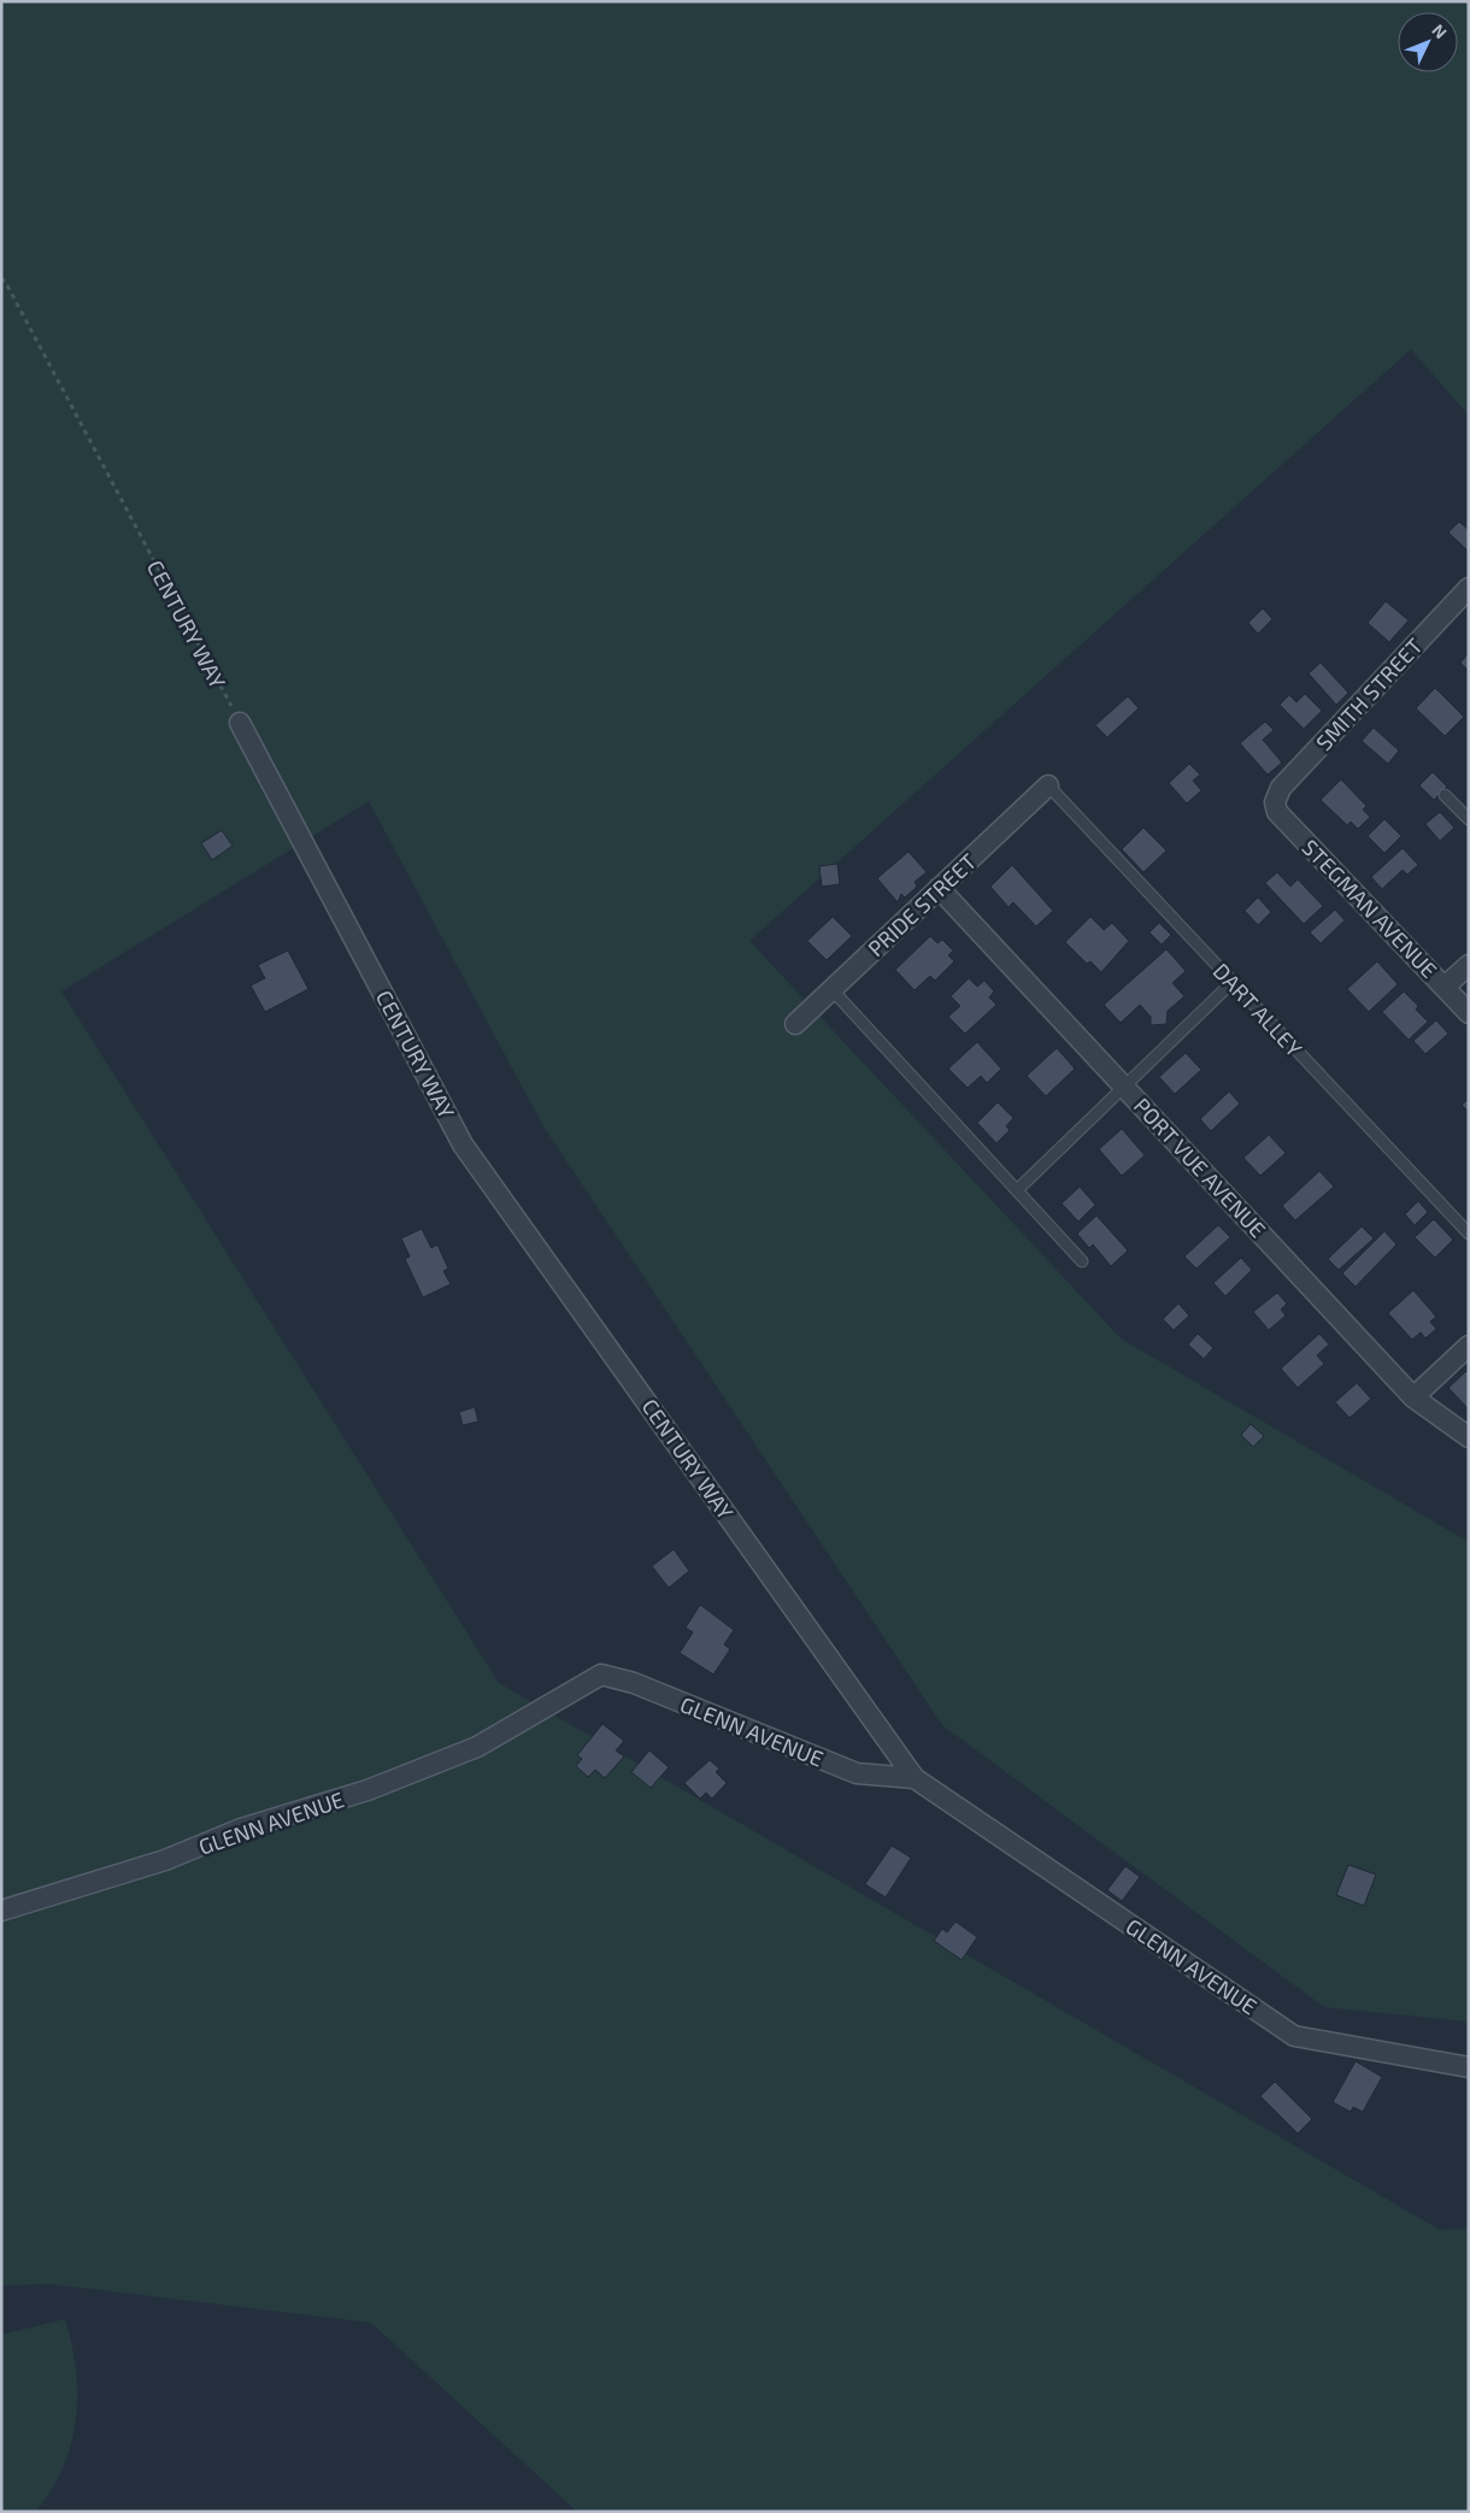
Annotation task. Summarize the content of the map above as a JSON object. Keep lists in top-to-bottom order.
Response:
{
  "streets": {
    "street": [
      "CENTURY WAY",
      "SMITH STREET",
      "PRIDE STREET",
      "STEGMAN AVENUE",
      "PORT VUE AVENUE",
      "GLENN AVENUE"
    ],
    "lane": ["DART ALLEY"]
  },
  "crossings": [
    ["CENTURY WAY", "GLENN AVENUE"],
    ["SMITH STREET", "STEGMAN AVENUE"],
    ["PRIDE STREET", "DART ALLEY"],
    ["PRIDE STREET", "PORT VUE AVENUE"]
  ],
  "north": "top right"
}
